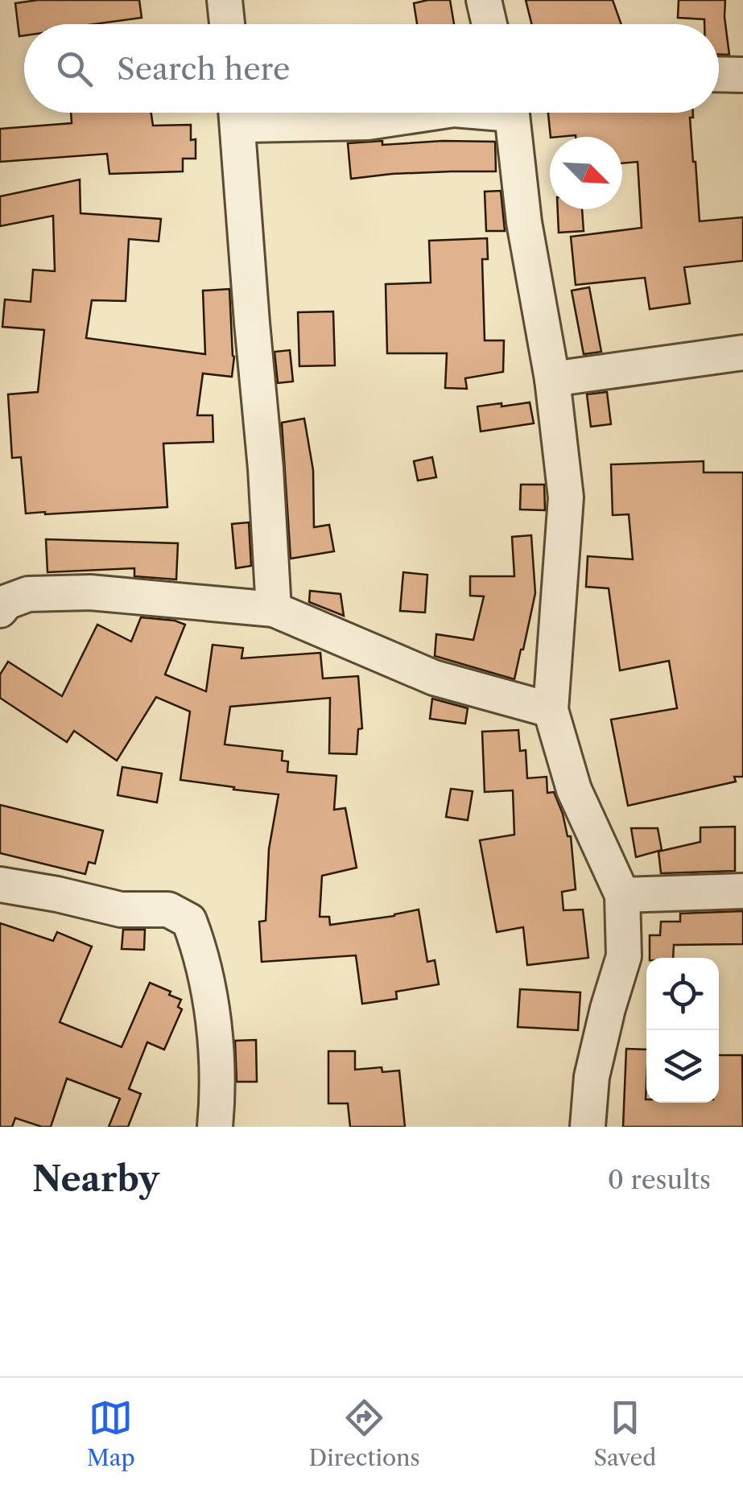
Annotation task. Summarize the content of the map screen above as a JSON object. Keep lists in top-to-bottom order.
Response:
{
  "north": "bottom right",
  "page": {
    "search": "Search here",
    "heading": ["Nearby", "0 results"],
    "nav": ["Map", "Directions", "Saved"]
  }
}
